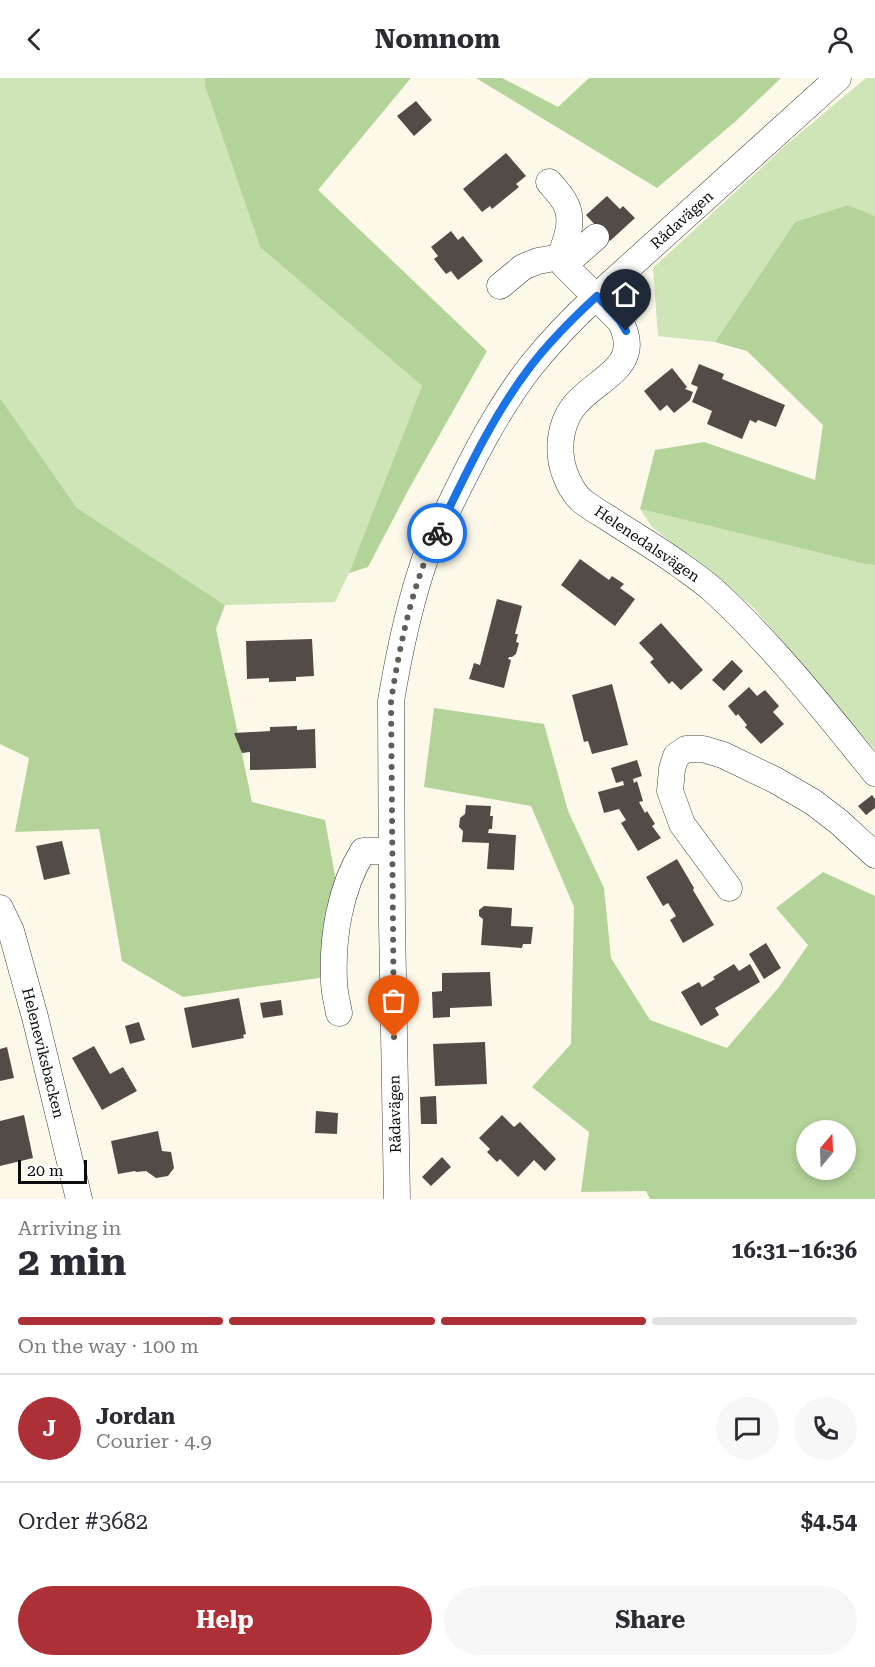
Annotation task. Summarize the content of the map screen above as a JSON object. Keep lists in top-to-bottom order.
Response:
{
  "streets": {
    "street": ["Rådavägen", "Helenedalsvägen", "Heleneviksbacken"]
  },
  "crossings": [
    ["Rådavägen", "Helenedalsvägen"]
  ],
  "scale_bar": "20 m",
  "north": "top",
  "page": {
    "header": "Nomnom",
    "scale": "20 m",
    "heading": ["2 min", "Arriving in", "16:31–16:36"],
    "panel": [
      "Jordan",
      "Courier · 4.9",
      "Order #3682",
      "$4.54"
    ],
    "bar": "On the way · 100 m",
    "round": "J",
    "buttons": ["Help", "Share"]
  }
}
